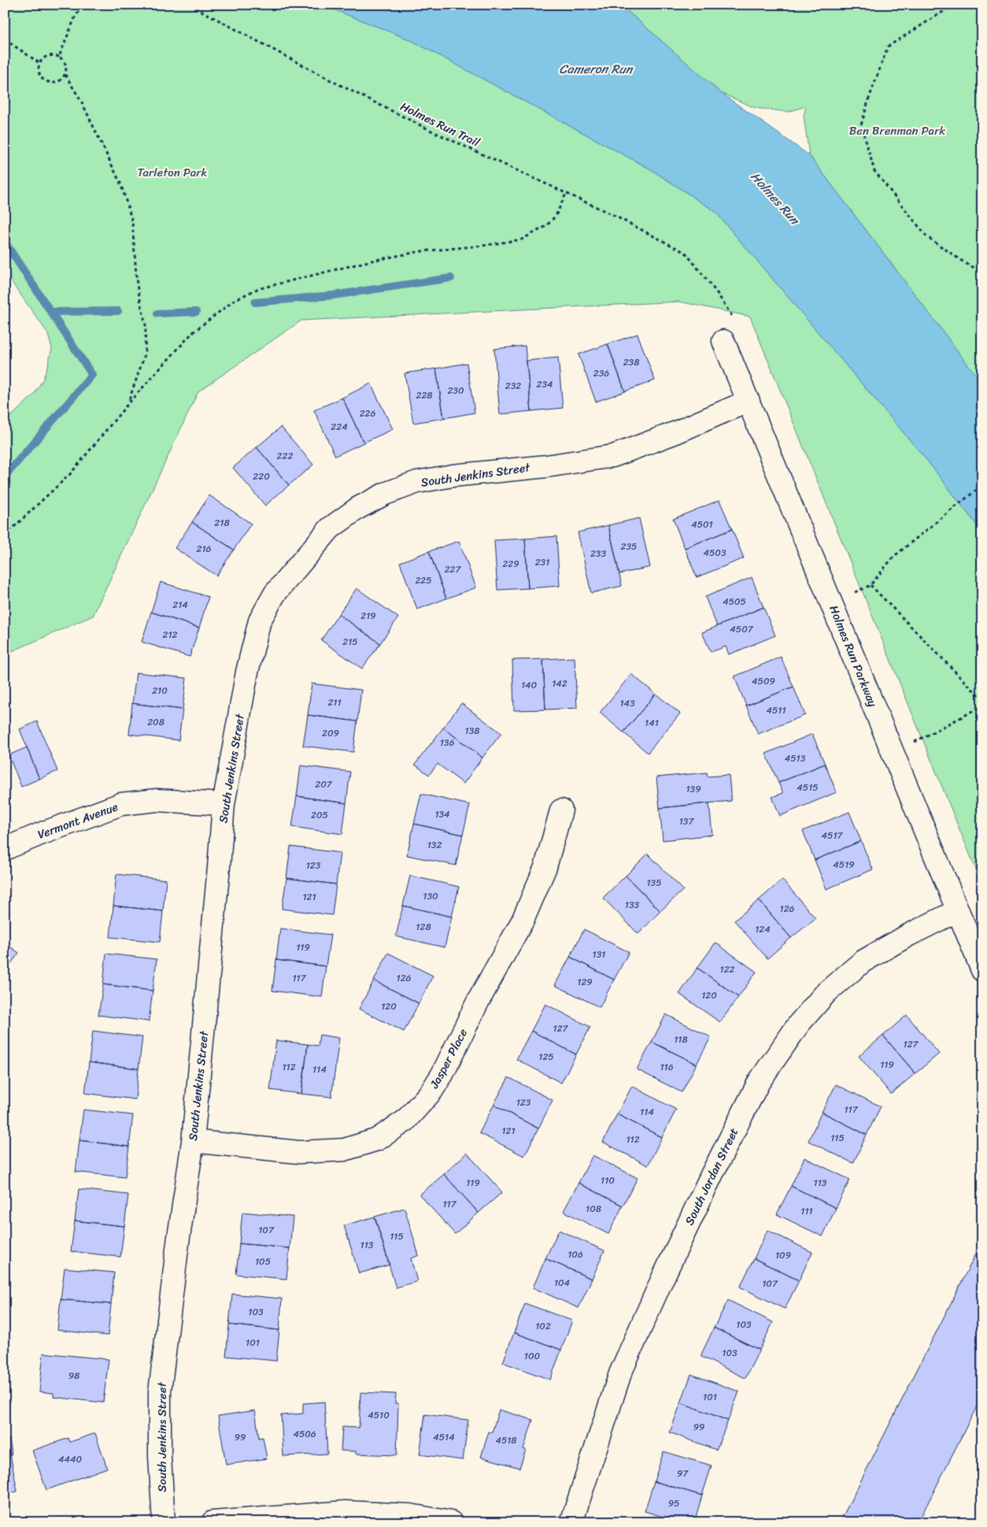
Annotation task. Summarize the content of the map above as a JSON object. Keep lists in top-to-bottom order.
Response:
{
  "streets": {
    "street": [
      "South Jenkins Street",
      "Holmes Run Parkway",
      "Vermont Avenue",
      "Jasper Place",
      "South Jordan Street"
    ],
    "path": ["Holmes Run Trail"]
  },
  "crossings": [
    ["South Jenkins Street", "Holmes Run Parkway"],
    ["South Jenkins Street", "Vermont Avenue"],
    ["South Jenkins Street", "Jasper Place"],
    ["Holmes Run Parkway", "South Jordan Street"]
  ],
  "water": ["Cameron Run", "Holmes Run"],
  "parks": ["Ben Brenman Park", "Tarleton Park"],
  "house_numbers": [
    "238",
    "236",
    "234",
    "232",
    "230",
    "228",
    "226",
    "224",
    "222",
    "220",
    "218",
    "4501",
    "235",
    "216",
    "4503",
    "233",
    "231",
    "229",
    "227",
    "225",
    "4505",
    "214",
    "219",
    "4507",
    "212",
    "215",
    "4509",
    "142",
    "140",
    "210",
    "211",
    "143",
    "4511",
    "208",
    "141",
    "138",
    "209",
    "136",
    "4513",
    "207",
    "4515",
    "139",
    "134",
    "205",
    "137",
    "4517",
    "132",
    "4519",
    "123",
    "135",
    "130",
    "121",
    "133",
    "126",
    "128",
    "124",
    "119",
    "131",
    "122",
    "117",
    "126",
    "129",
    "120",
    "120",
    "127",
    "118",
    "127",
    "125",
    "119",
    "112",
    "116",
    "114",
    "123",
    "117",
    "114",
    "121",
    "115",
    "112",
    "110",
    "119",
    "113",
    "117",
    "108",
    "111",
    "107",
    "115",
    "113",
    "106",
    "109",
    "105",
    "104",
    "107",
    "103",
    "103",
    "102",
    "101",
    "103",
    "100",
    "98",
    "101",
    "4510",
    "99",
    "4506",
    "99",
    "4514",
    "4518",
    "4440",
    "97",
    "95"
  ]
}
